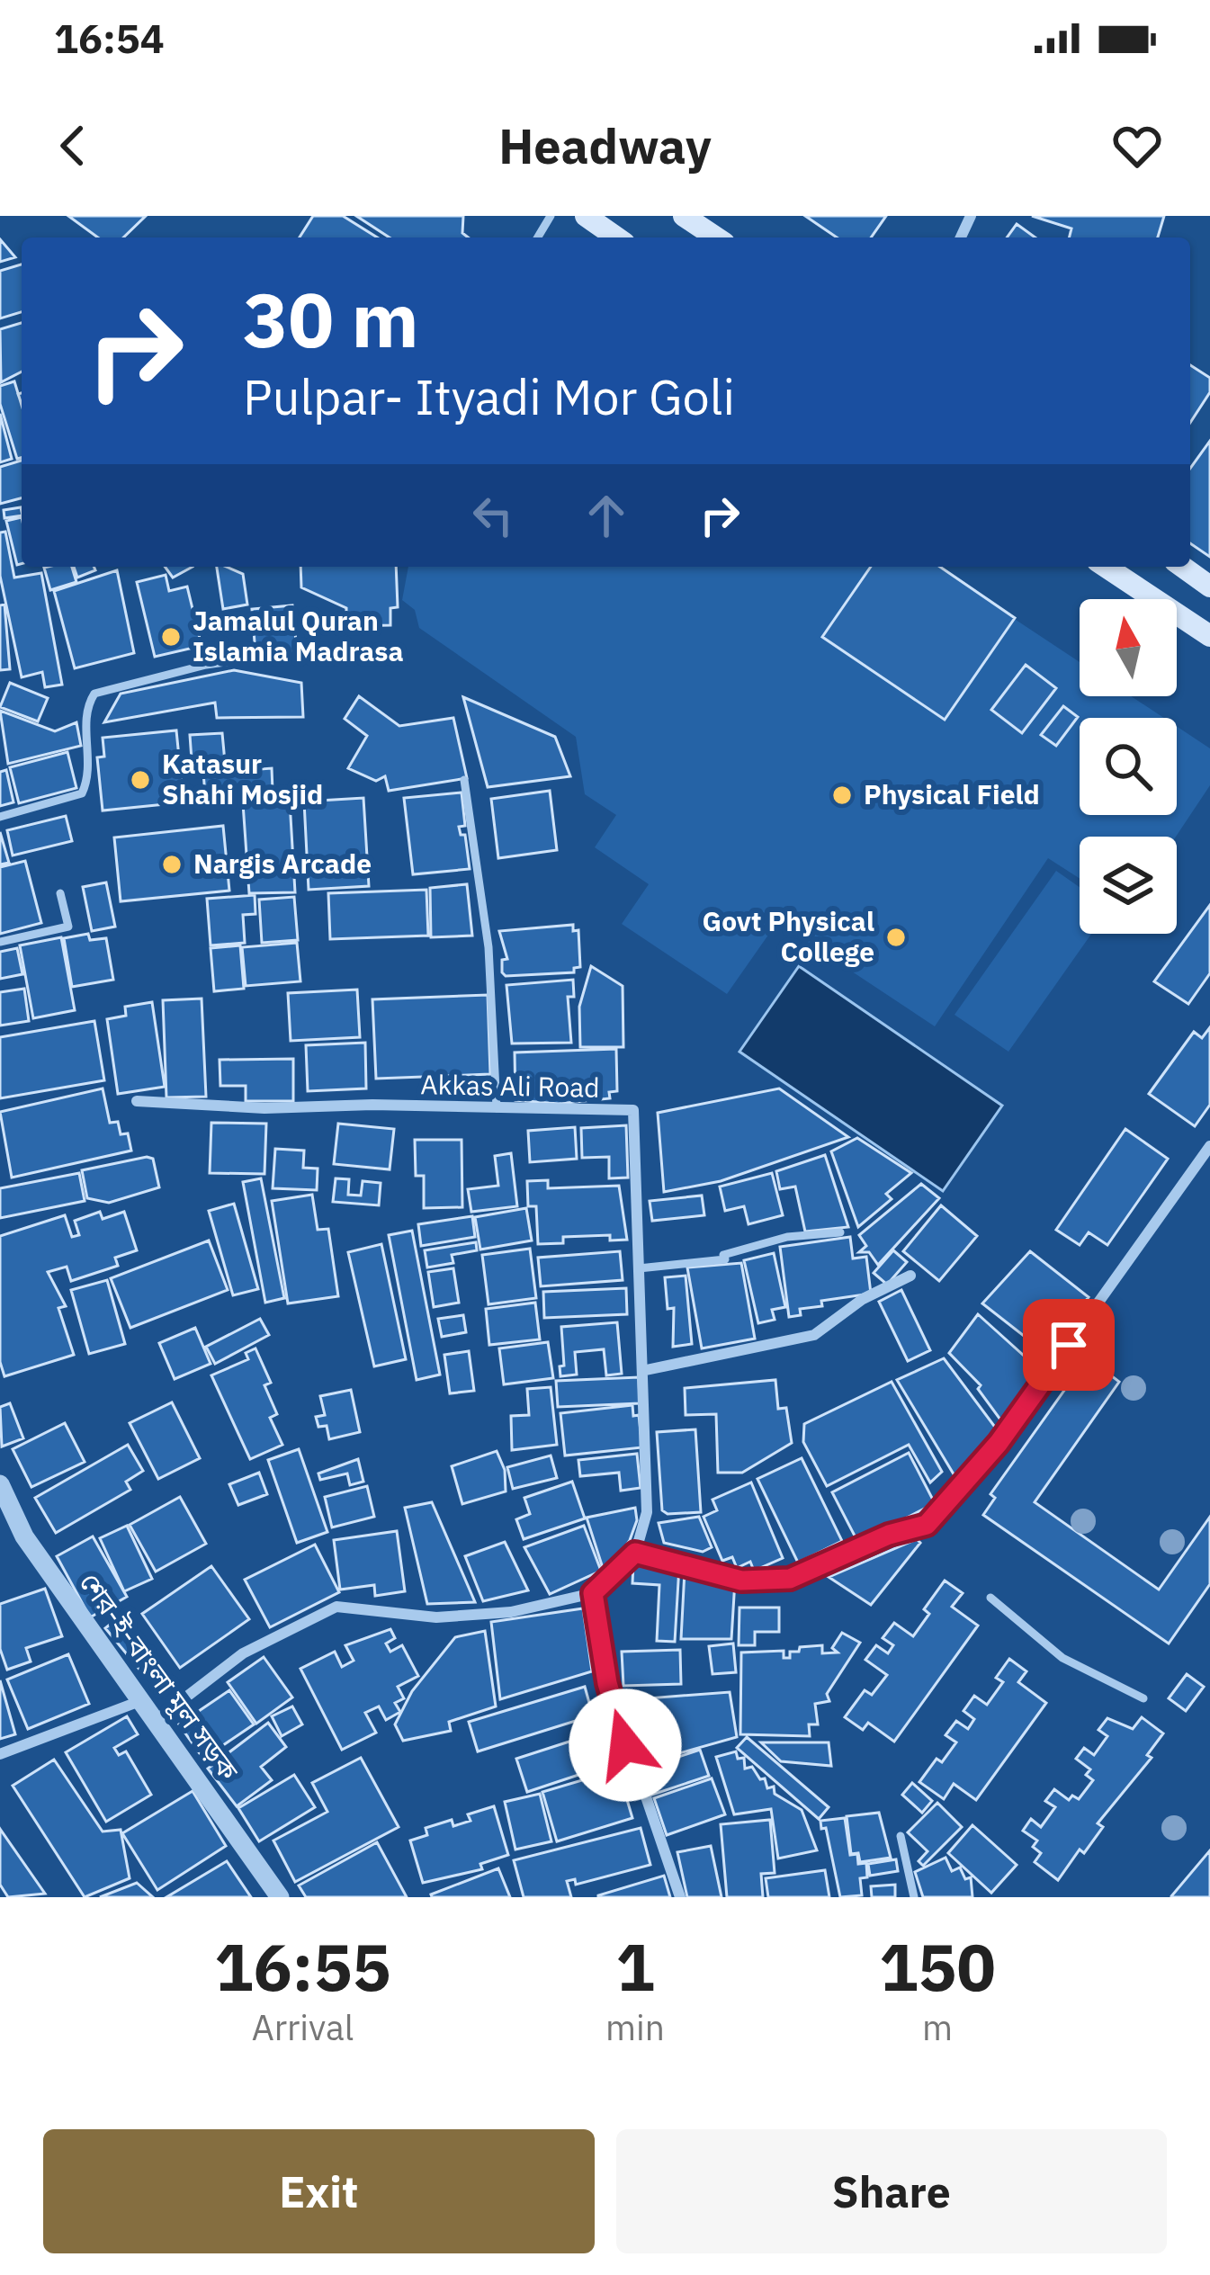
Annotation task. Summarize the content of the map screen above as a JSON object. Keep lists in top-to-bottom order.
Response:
{
  "streets": {
    "street": ["Akkas Ali Road", "শের-ই-বাংলা মূল সড়ক"]
  },
  "places": [
    "Jamalul Quran Islamia Madrasa",
    "Katasur Shahi Mosjid",
    "Physical Field",
    "Nargis Arcade",
    "Govt Physical College"
  ],
  "north": "top",
  "page": {
    "status": "16:54",
    "header": "Headway",
    "turn": ["30 m", "Pulpar- Ityadi Mor Goli"],
    "eta": [
      "16:55",
      "Arrival",
      "1",
      "min",
      "150",
      "m"
    ],
    "buttons": ["Exit", "Share"]
  }
}
